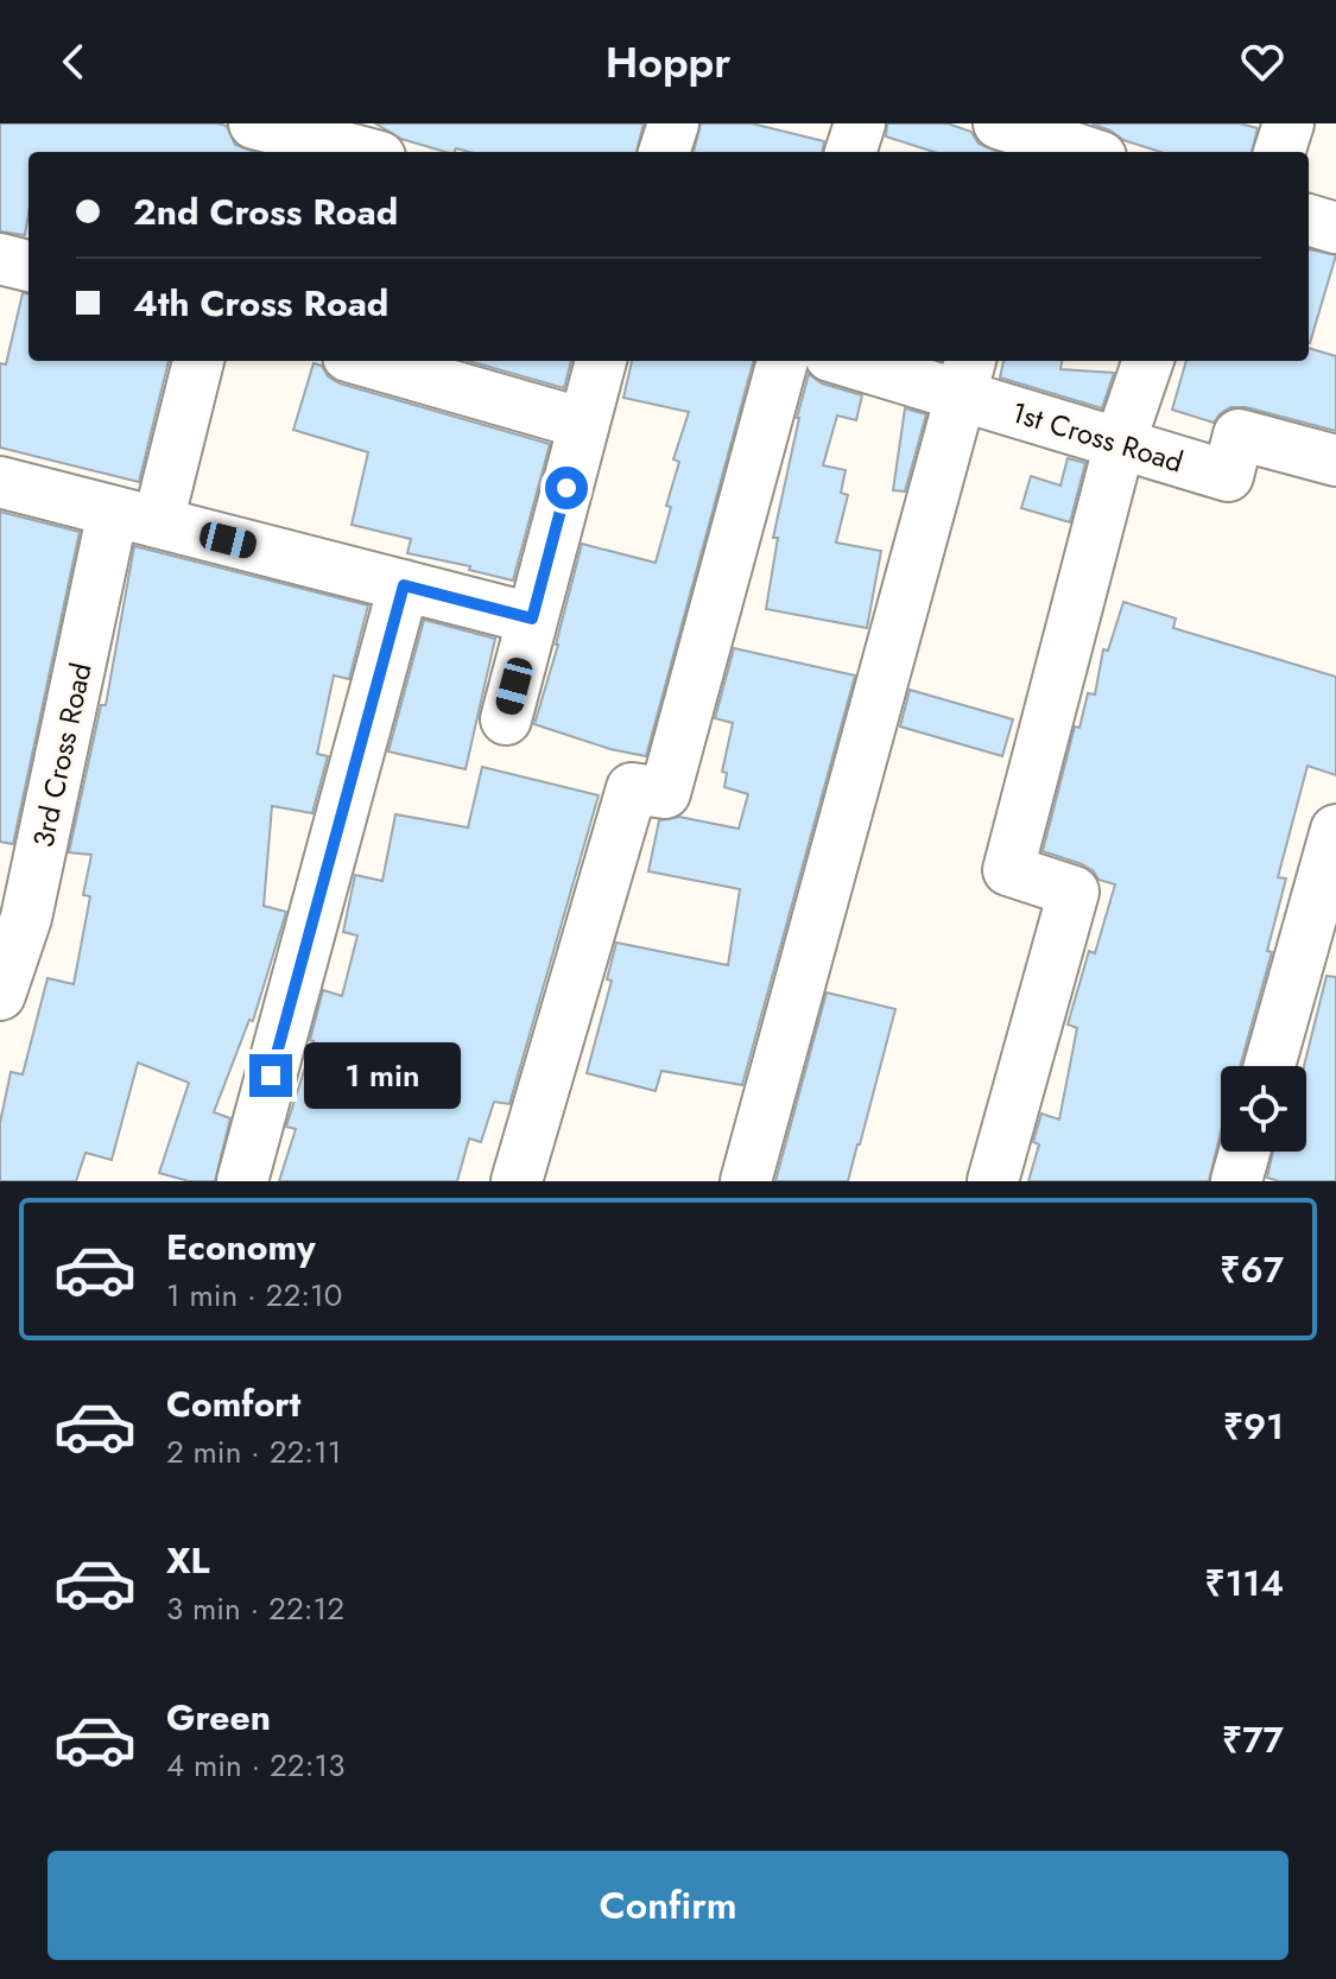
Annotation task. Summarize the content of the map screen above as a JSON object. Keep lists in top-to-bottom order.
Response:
{
  "streets": {
    "street": ["1st Cross Road", "3rd Cross Road"]
  },
  "page": {
    "header": "Hoppr",
    "banner": ["2nd Cross Road", "4th Cross Road"],
    "bubble": "1 min",
    "list": [
      {
        "name": "Economy",
        "note": "1 min · 22:10",
        "value": "₹67"
      },
      {
        "name": "Comfort",
        "note": "2 min · 22:11",
        "value": "₹91"
      },
      {
        "name": "XL",
        "note": "3 min · 22:12",
        "value": "₹114"
      },
      {
        "name": "Green",
        "note": "4 min · 22:13",
        "value": "₹77"
      }
    ],
    "buttons": "Confirm"
  }
}
